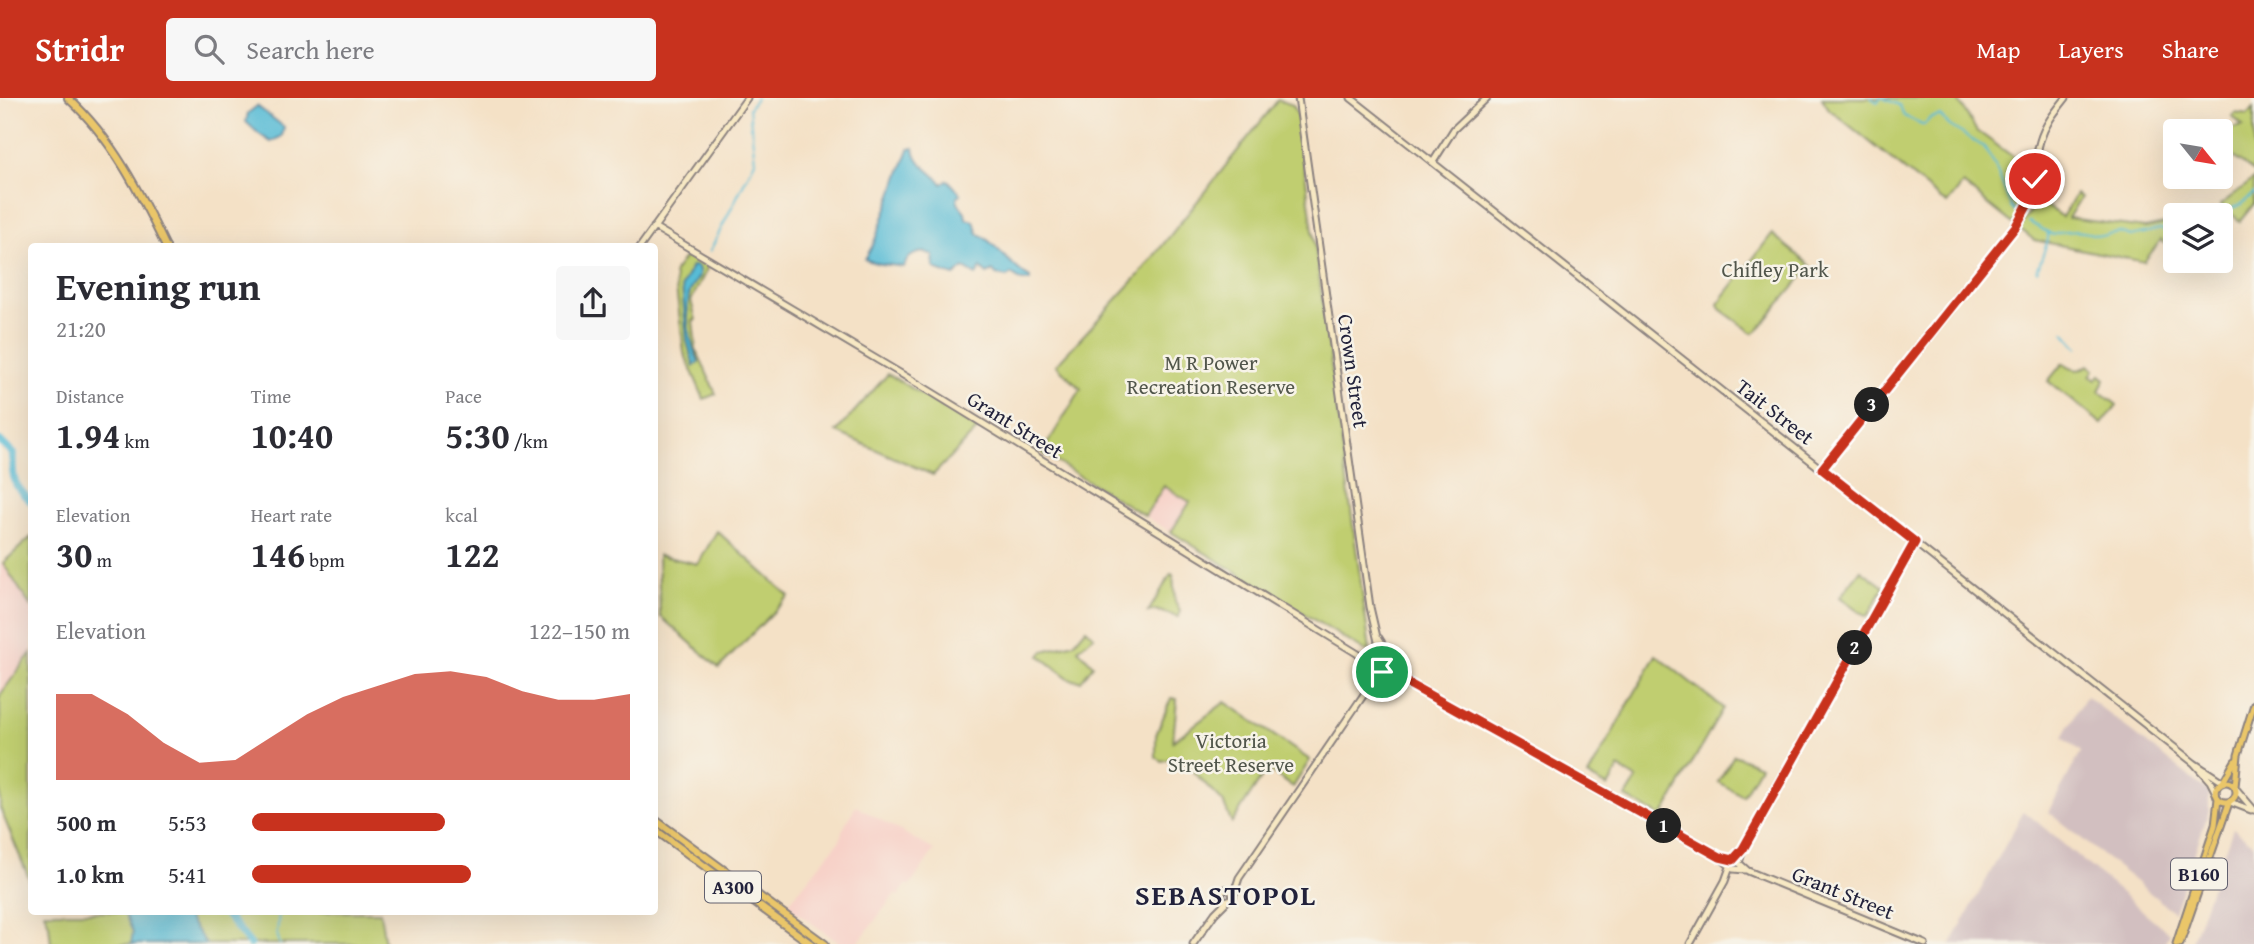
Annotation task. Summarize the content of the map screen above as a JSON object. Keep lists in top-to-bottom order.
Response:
{
  "streets": {
    "highway": ["A300"],
    "main road": ["B160"],
    "street": ["Crown Street", "Tait Street", "Grant Street"]
  },
  "crossings": [
    ["Crown Street", "Grant Street"],
    ["Tait Street", "B160"]
  ],
  "districts": ["SEBASTOPOL"],
  "parks": ["Chifley Park", "M R Power Recreation Reserve", "Victoria Street Reserve"],
  "north": "bottom right",
  "page": {
    "header": "Stridr",
    "search": "Search here",
    "nav": ["Map", "Layers", "Share"],
    "heading": ["Evening run", "21:20"],
    "stats": [
      ["Distance", "1.94 km"],
      ["Time", "10:40"],
      ["Pace", "5:30 /km"],
      ["Elevation", "30 m"],
      ["Heart rate", "146 bpm"],
      ["kcal", "122"]
    ],
    "pins": ["3", "2", "1"],
    "chart": ["Elevation", "122–150 m"],
    "list": [
      {
        "name": "500 m",
        "note": "5:53"
      },
      {
        "name": "1.0 km",
        "note": "5:41"
      }
    ]
  }
}
